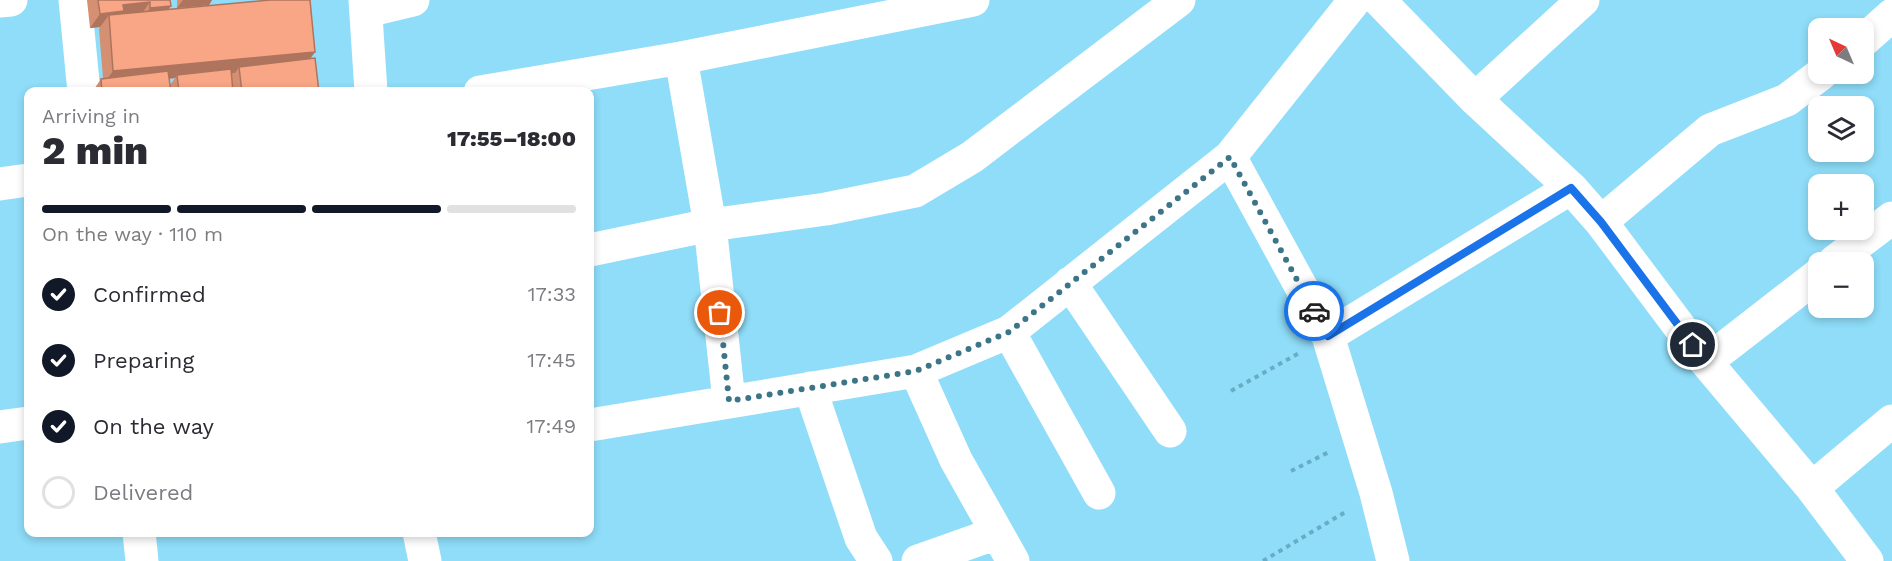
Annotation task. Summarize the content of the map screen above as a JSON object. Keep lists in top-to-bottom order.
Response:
{
  "north": "top left",
  "page": {
    "map_buttons": ["+", "−"],
    "heading": ["2 min", "Arriving in", "17:55–18:00"],
    "bar": "On the way · 110 m",
    "list": [
      ["Confirmed", "17:33"],
      ["Preparing", "17:45"],
      ["On the way", "17:49"],
      "Delivered"
    ]
  }
}
